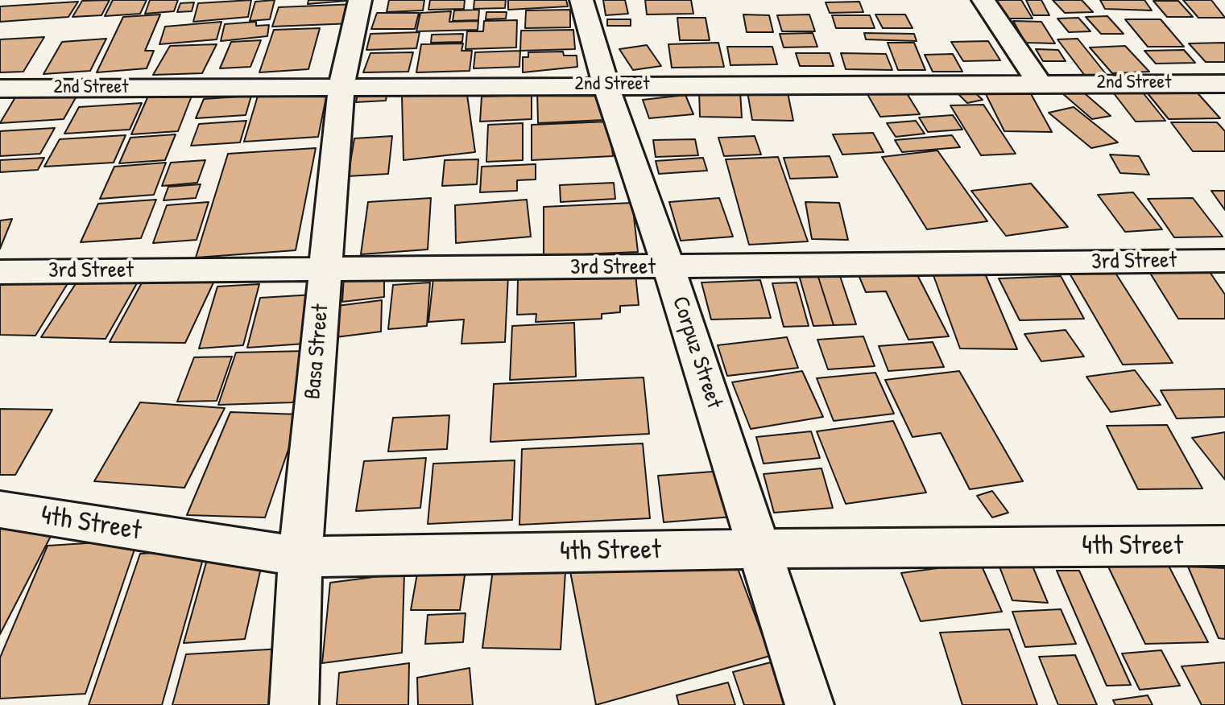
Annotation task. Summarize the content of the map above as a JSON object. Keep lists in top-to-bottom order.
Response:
{
  "streets": {
    "street": [
      "2nd Street",
      "3rd Street",
      "Basa Street",
      "Corpuz Street",
      "4th Street"
    ]
  },
  "crossings": [
    ["2nd Street", "Basa Street"],
    ["2nd Street", "Corpuz Street"],
    ["3rd Street", "Basa Street"],
    ["3rd Street", "Corpuz Street"],
    ["Basa Street", "4th Street"],
    ["Corpuz Street", "4th Street"]
  ]
}
